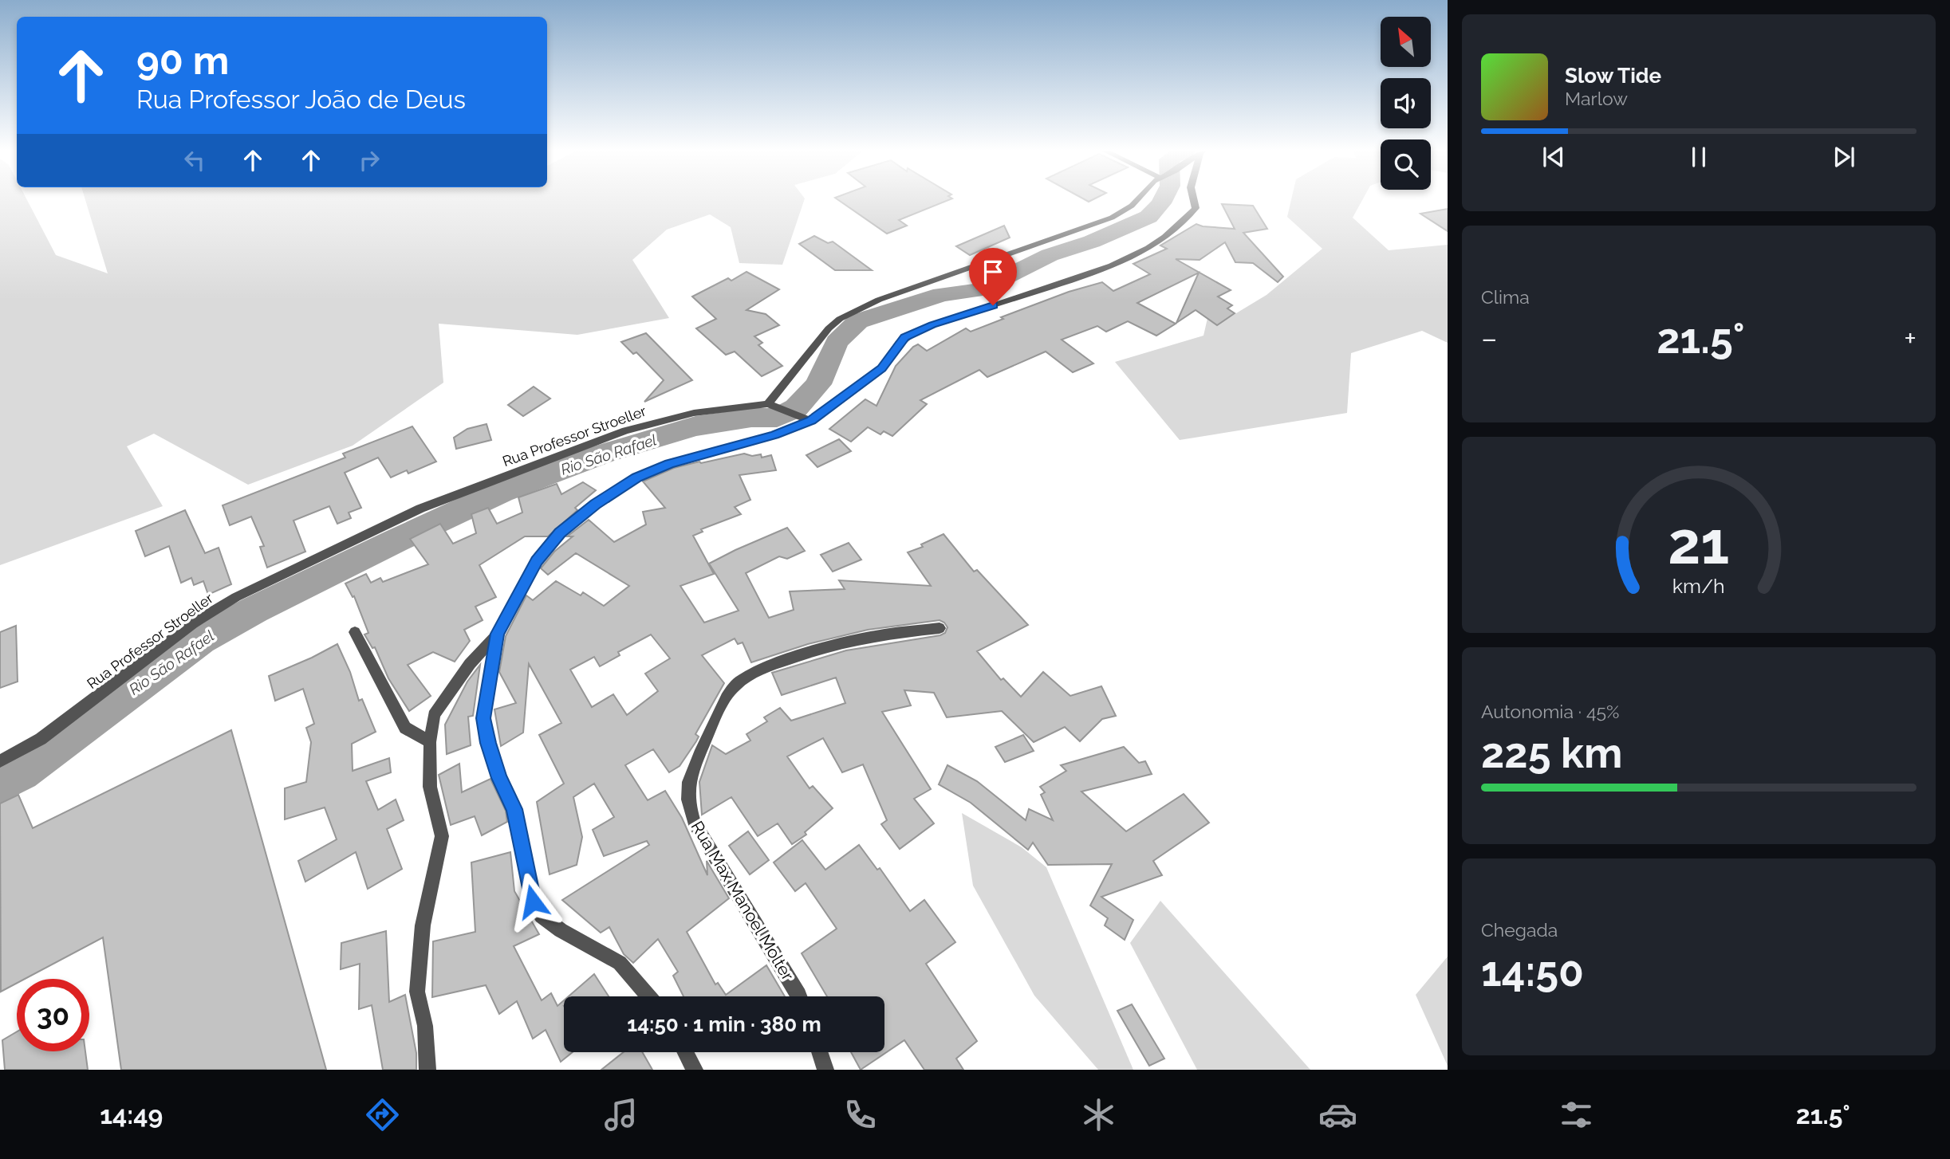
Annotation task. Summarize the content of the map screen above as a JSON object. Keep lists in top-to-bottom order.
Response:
{
  "streets": {
    "street": ["Rua Professor Stroeller", "Rua Max Manoel Molter"]
  },
  "water": ["Rio São Rafael"],
  "north": "top left",
  "page": {
    "turn": ["90 m", "Rua Professor João de Deus"],
    "song": ["Slow Tide", "Marlow"],
    "tile": [
      "Clima",
      ["Autonomia · 45%", "225 km"],
      ["Chegada", "14:50"]
    ],
    "heat": ["−", "21.5°", "+"],
    "limit": "30",
    "trip": "14:50 · 1 min · 380 m",
    "tabs": ["14:49", "21.5°"],
    "gauge": ["21", "km/h"]
  }
}
